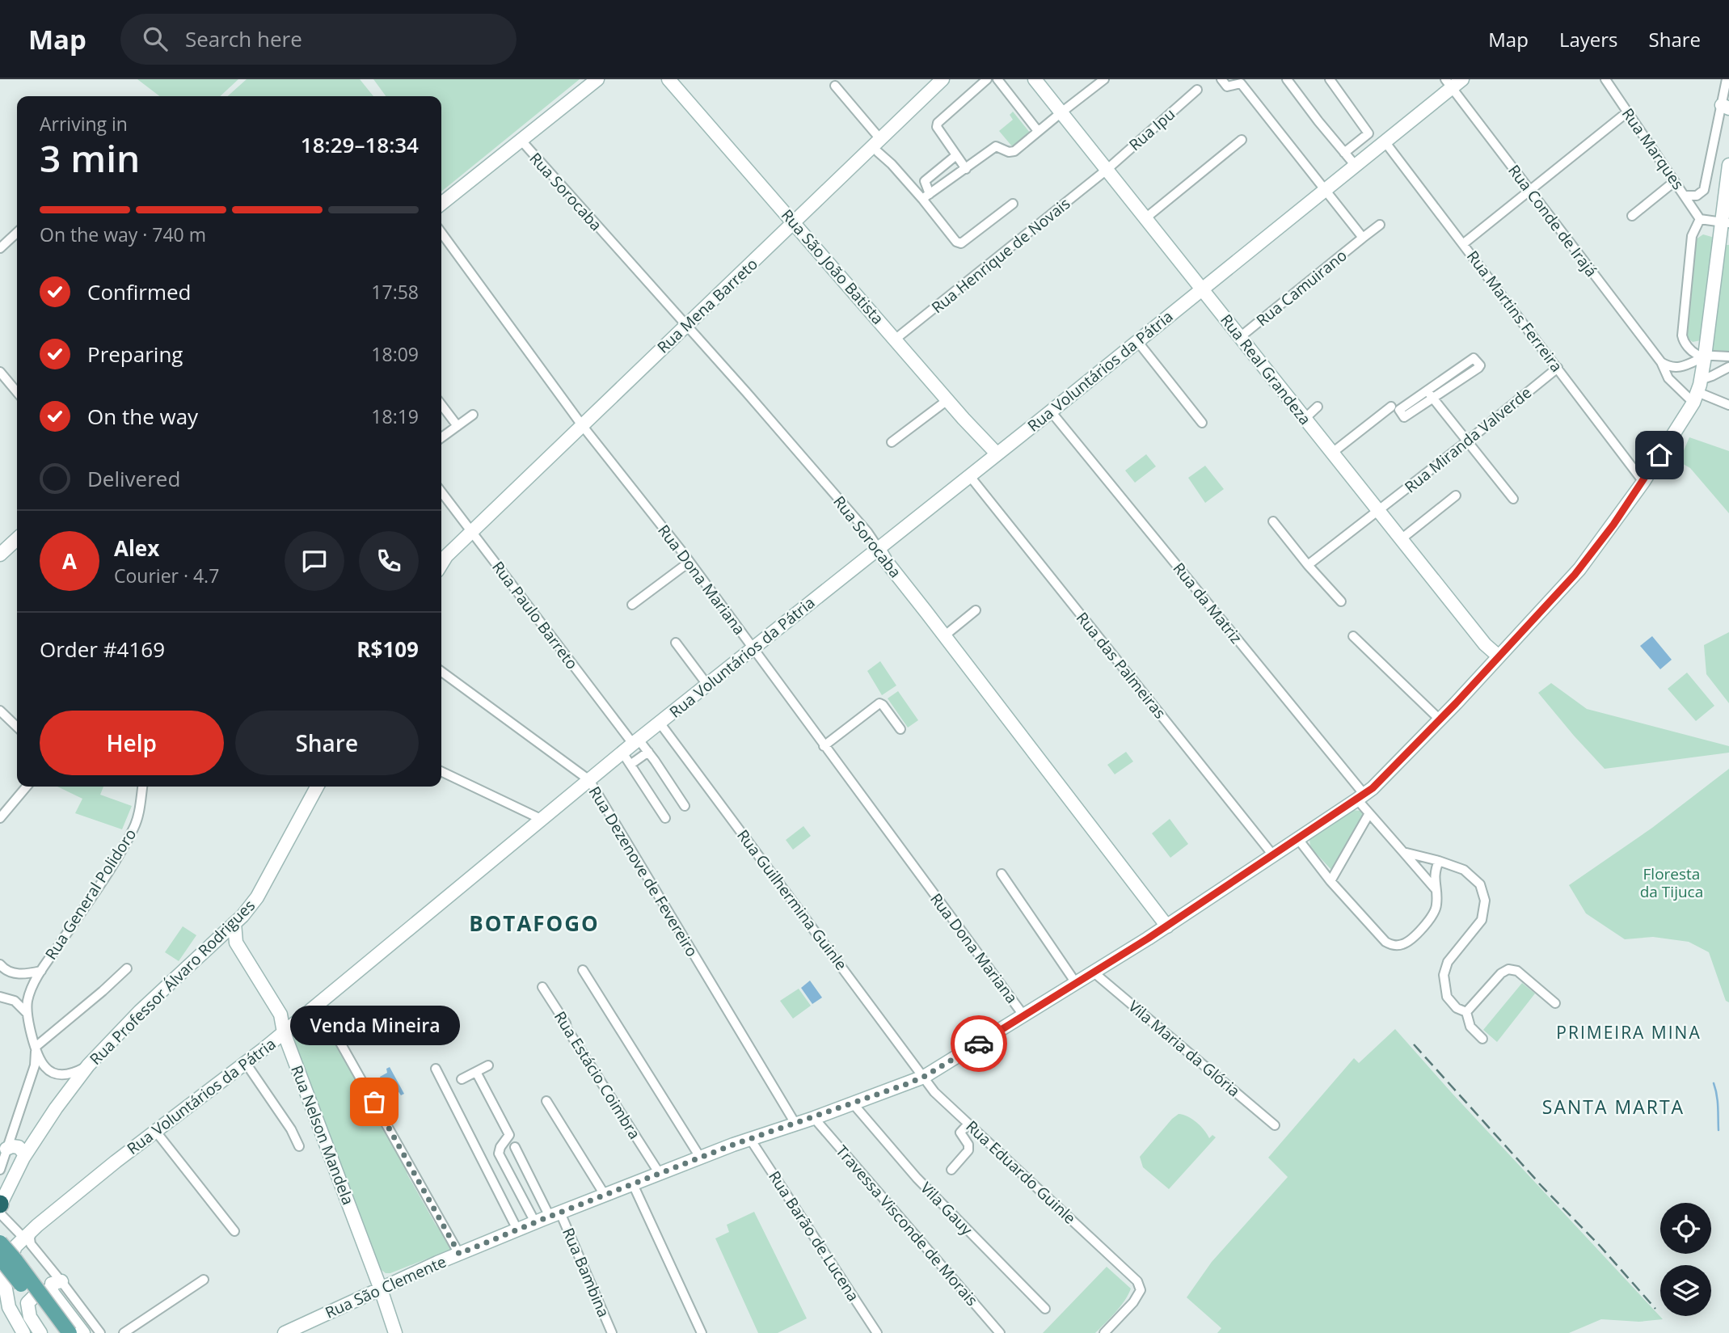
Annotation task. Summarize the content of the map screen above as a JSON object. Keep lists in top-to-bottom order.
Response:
{
  "streets": {
    "main road": [
      "Rua Sorocaba",
      "Rua São João Batista",
      "Rua Mena Barreto",
      "Rua Real Grandeza",
      "Rua Voluntários da Pátria",
      "Rua Professor Álvaro Rodrigues",
      "Rua Nelson Mandela",
      "Rua São Clemente"
    ],
    "street": [
      "Rua Ipu",
      "Rua Marques",
      "Rua Conde de Irajá",
      "Rua Henrique de Novais",
      "Rua Camuirano",
      "Rua Martins Ferreira",
      "Rua Miranda Valverde",
      "Rua Dona Mariana",
      "Rua da Matriz",
      "Rua Paulo Barreto",
      "Rua das Palmeiras",
      "Rua Dezenove de Fevereiro",
      "Rua General Polidoro",
      "Rua Guilhermina Guinle",
      "Vila Maria da Glória",
      "Rua Estácio Coimbra",
      "Rua Eduardo Guinle",
      "Vila Gauy",
      "Travessa Visconde de Morais",
      "Rua Barão de Lucena",
      "Rua Bambina"
    ]
  },
  "crossings": [
    ["Rua Ipu", "Rua Henrique de Novais"],
    ["Rua Ipu", "Rua Real Grandeza"],
    ["Rua Sorocaba", "Rua Mena Barreto"],
    ["Rua Sorocaba", "Rua Voluntários da Pátria"],
    ["Rua Sorocaba", "Rua São Clemente"],
    ["Rua Conde de Irajá", "Rua Voluntários da Pátria"],
    ["Rua Conde de Irajá", "Rua São Clemente"],
    ["Rua Henrique de Novais", "Rua São João Batista"],
    ["Rua Henrique de Novais", "Rua Real Grandeza"],
    ["Rua São João Batista", "Rua Mena Barreto"],
    ["Rua São João Batista", "Rua Voluntários da Pátria"],
    ["Rua Camuirano", "Rua Real Grandeza"],
    ["Rua Mena Barreto", "Rua Dona Mariana"],
    ["Rua Mena Barreto", "Rua Paulo Barreto"],
    ["Rua Martins Ferreira", "Rua Voluntários da Pátria"],
    ["Rua Martins Ferreira", "Rua Miranda Valverde"],
    ["Rua Martins Ferreira", "Rua São Clemente"],
    ["Rua Real Grandeza", "Rua Voluntários da Pátria"],
    ["Rua Real Grandeza", "Rua Miranda Valverde"],
    ["Rua Real Grandeza", "Rua São Clemente"],
    ["Rua Voluntários da Pátria", "Rua Dona Mariana"],
    ["Rua Voluntários da Pátria", "Rua da Matriz"],
    ["Rua Voluntários da Pátria", "Rua Paulo Barreto"],
    ["Rua Voluntários da Pátria", "Rua das Palmeiras"],
    ["Rua Voluntários da Pátria", "Rua Dezenove de Fevereiro"],
    ["Rua Voluntários da Pátria", "Rua Guilhermina Guinle"],
    ["Rua Voluntários da Pátria", "Rua Nelson Mandela"],
    ["Rua Dona Mariana", "Rua São Clemente"],
    ["Rua da Matriz", "Rua São Clemente"],
    ["Rua das Palmeiras", "Rua São Clemente"],
    ["Rua Dezenove de Fevereiro", "Rua São Clemente"],
    ["Rua Guilhermina Guinle", "Rua Eduardo Guinle"],
    ["Rua Guilhermina Guinle", "Rua São Clemente"],
    ["Rua Professor Álvaro Rodrigues", "Rua Nelson Mandela"],
    ["Vila Maria da Glória", "Rua São Clemente"],
    ["Rua Estácio Coimbra", "Rua São Clemente"],
    ["Rua Nelson Mandela", "Rua São Clemente"],
    ["Rua Eduardo Guinle", "Rua São Clemente"],
    ["Vila Gauy", "Rua São Clemente"],
    ["Travessa Visconde de Morais", "Rua São Clemente"],
    ["Rua Barão de Lucena", "Rua São Clemente"],
    ["Rua Bambina", "Rua São Clemente"]
  ],
  "districts": ["BOTAFOGO", "PRIMEIRA MINA", "SANTA MARTA"],
  "parks": ["Floresta da Tijuca"],
  "places": ["Venda Mineira"],
  "page": {
    "header": "Map",
    "search": "Search here",
    "nav": ["Map", "Layers", "Share"],
    "heading": ["3 min", "Arriving in", "18:29–18:34"],
    "panel": [
      "Alex",
      "Courier · 4.7",
      "Order #4169",
      "R$109"
    ],
    "bar": "On the way · 740 m",
    "list": [
      ["Confirmed", "17:58"],
      ["Preparing", "18:09"],
      ["On the way", "18:19"],
      "Delivered"
    ],
    "round": "A",
    "buttons": ["Help", "Share"],
    "bubble": "Venda Mineira"
  }
}
